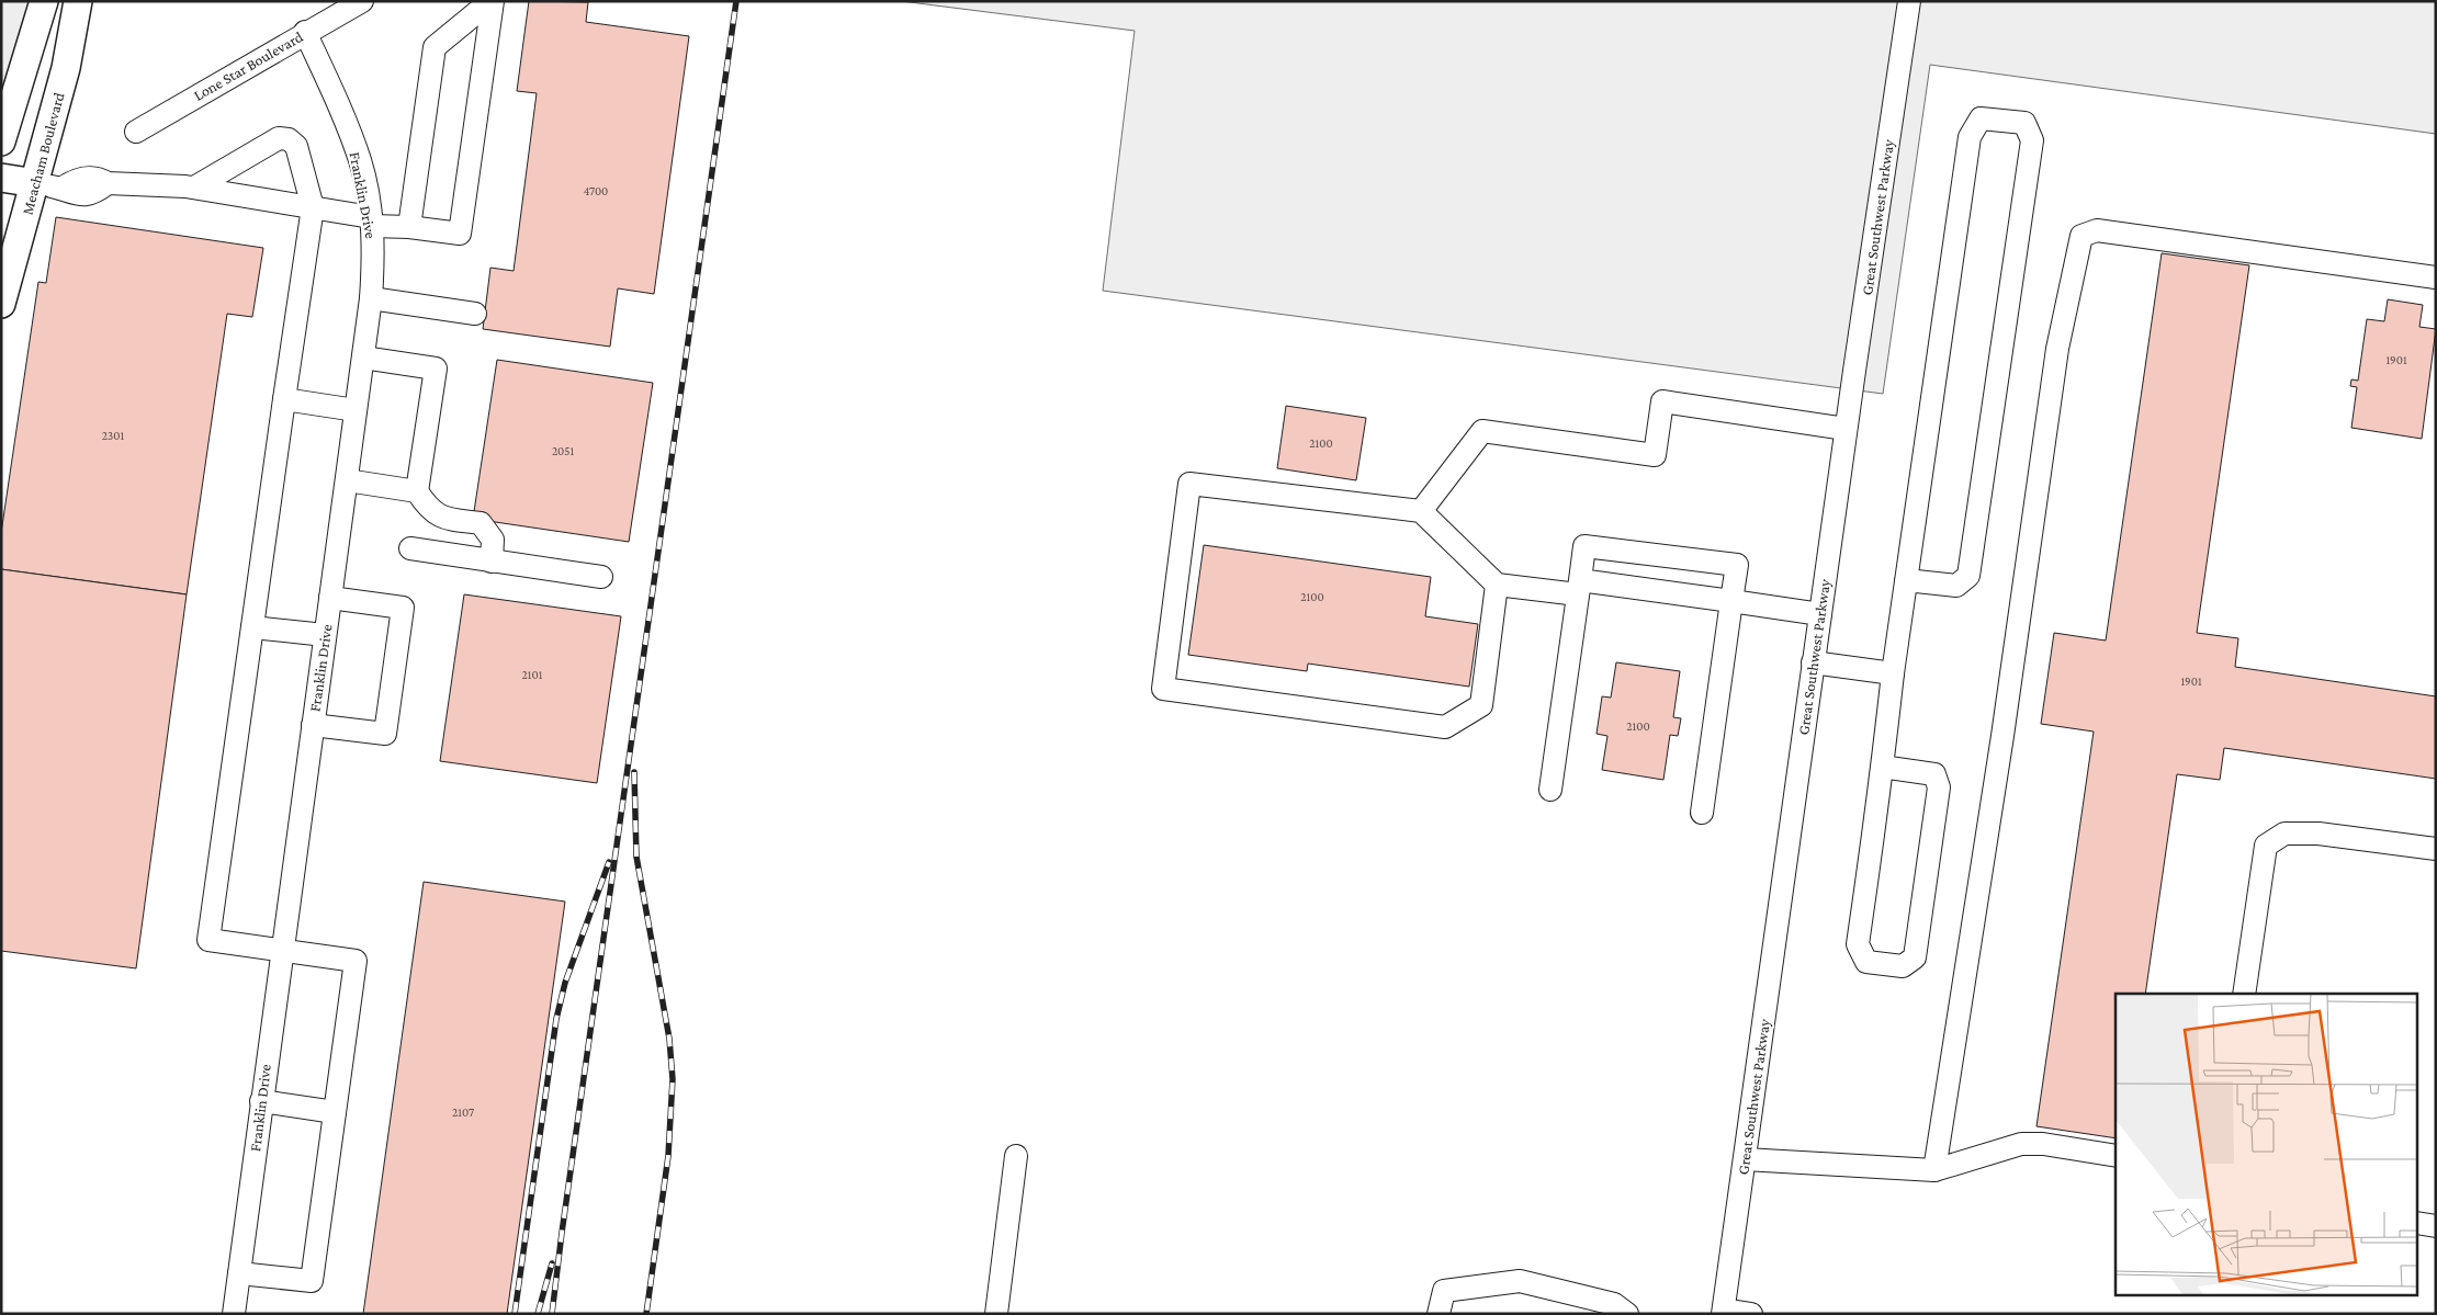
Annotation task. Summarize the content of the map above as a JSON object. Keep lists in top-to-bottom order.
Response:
{
  "streets": {
    "main road": ["Meacham Boulevard"],
    "street": ["Lone Star Boulevard", "Franklin Drive", "Great Southwest Parkway"]
  },
  "crossings": [
    ["Lone Star Boulevard", "Franklin Drive"]
  ],
  "house_numbers": [
    "4700",
    "1901",
    "2301",
    "2100",
    "2051",
    "2100",
    "2101",
    "1901",
    "2100",
    "2107"
  ]
}
